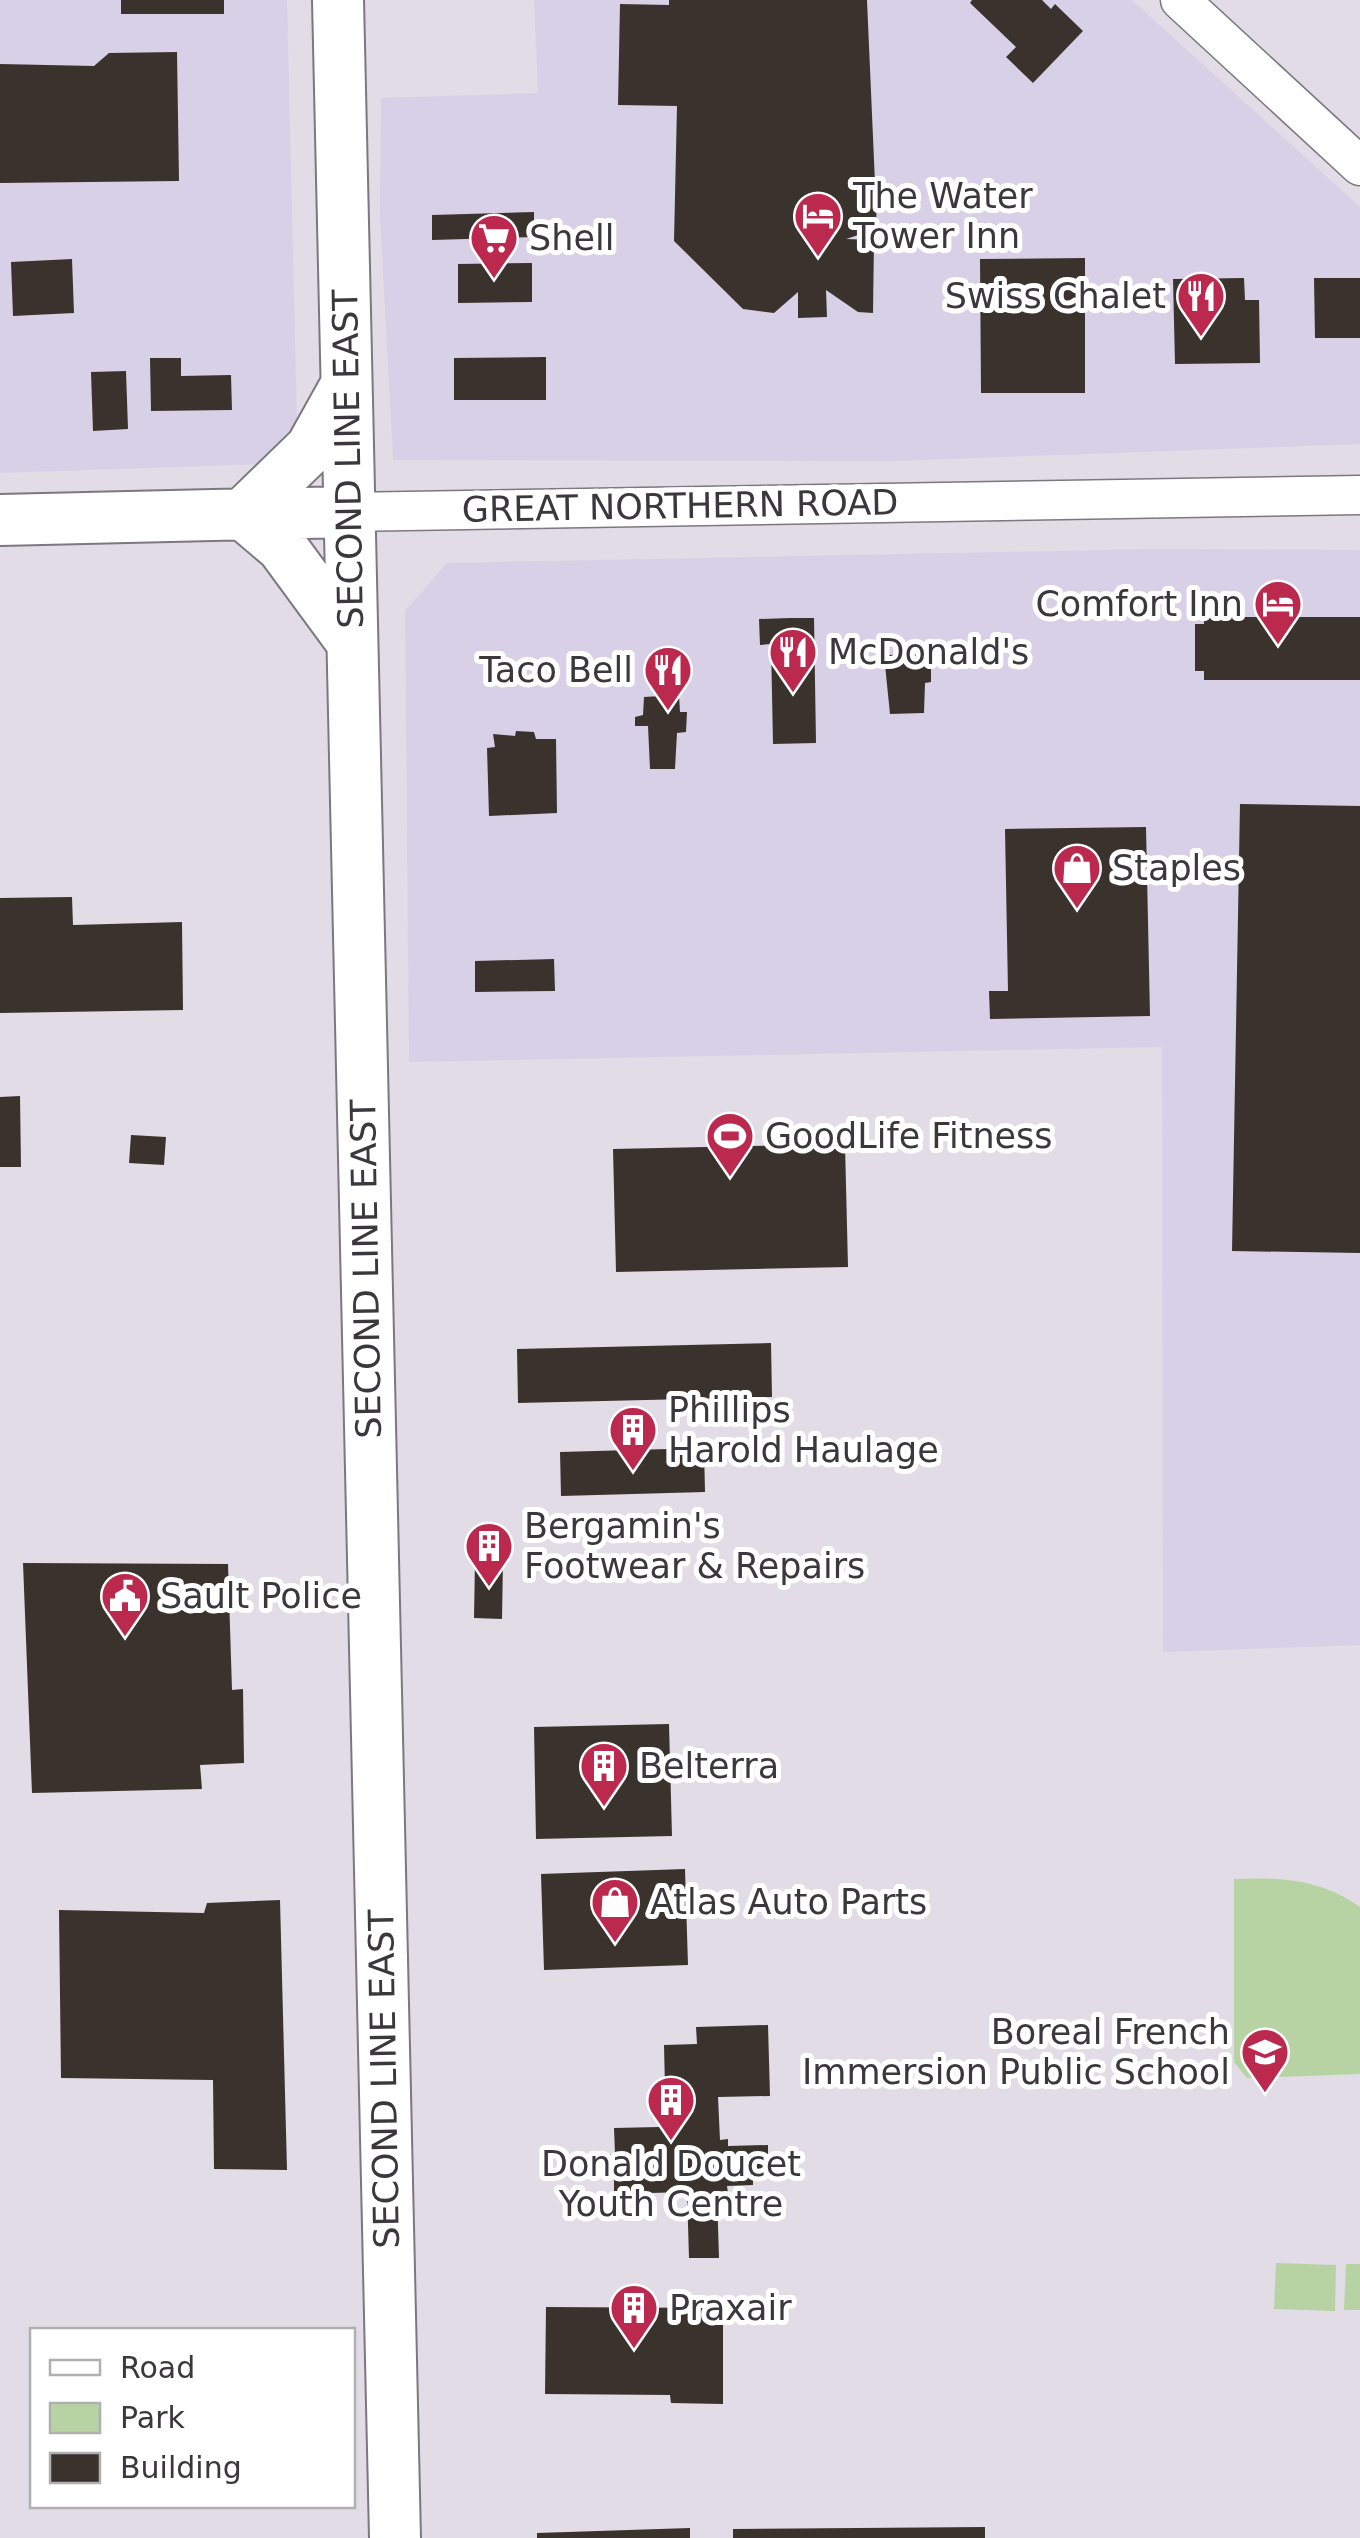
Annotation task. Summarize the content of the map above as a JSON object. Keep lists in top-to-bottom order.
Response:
{
  "streets": {
    "highway": ["SECOND LINE EAST", "GREAT NORTHERN ROAD"]
  },
  "crossings": [
    ["SECOND LINE EAST", "GREAT NORTHERN ROAD"]
  ],
  "places": {
    "hotel": ["The Water Tower Inn", "Comfort Inn"],
    "supermarket": ["Shell"],
    "restaurant": ["Swiss Chalet", "McDonald's", "Taco Bell"],
    "shop": ["Staples", "Atlas Auto Parts"],
    "sports": ["GoodLife Fitness"],
    "building": [
      "Phillips Harold Haulage",
      "Bergamin's Footwear & Repairs",
      "Belterra",
      "Donald Doucet Youth Centre",
      "Praxair"
    ],
    "public building": ["Sault Police"],
    "school or university": ["Boreal French Immersion Public School"]
  },
  "legend": ["Road", "Park", "Building"]
}
